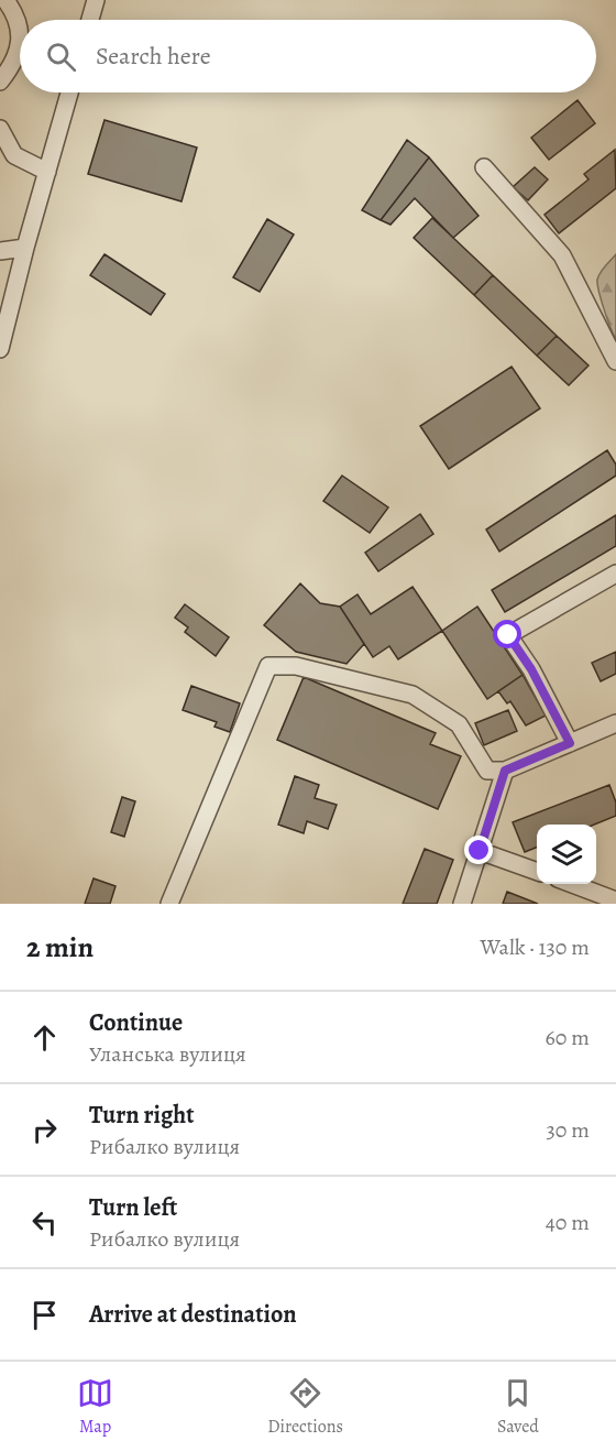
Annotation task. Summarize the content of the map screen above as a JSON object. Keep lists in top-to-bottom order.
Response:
{
  "page": {
    "search": "Search here",
    "heading": ["2 min", "Walk · 130 m"],
    "list": [
      ["Continue", "Уланська вулиця", "60 m"],
      ["Turn right", "Рибалко вулиця", "30 m"],
      ["Turn left", "Рибалко вулиця", "40 m"],
      "Arrive at destination"
    ],
    "nav": ["Map", "Directions", "Saved"]
  }
}
